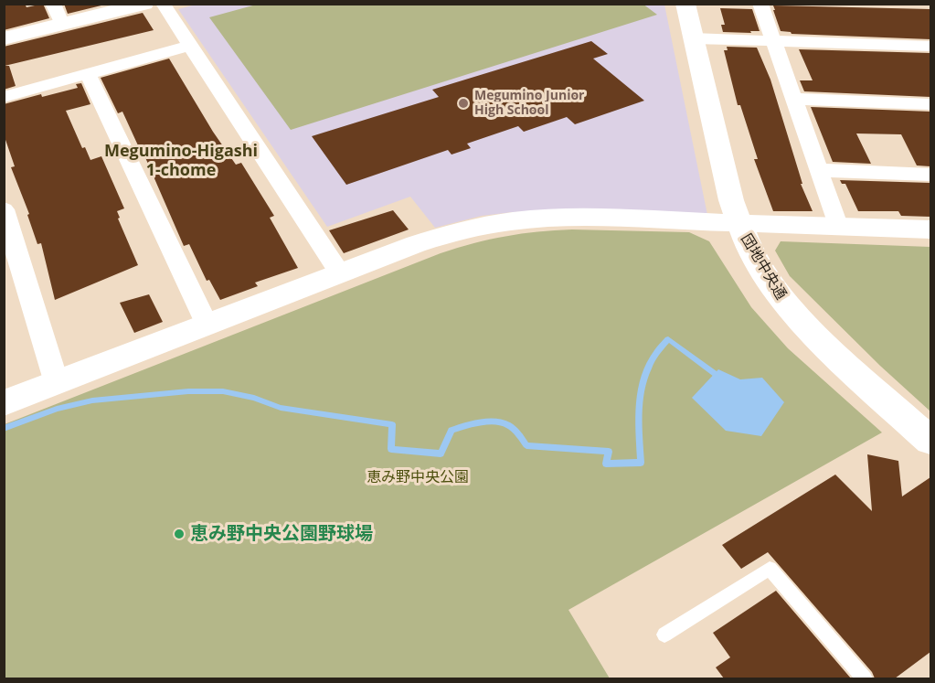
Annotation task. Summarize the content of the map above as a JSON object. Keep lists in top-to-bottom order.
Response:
{
  "streets": {
    "street": ["団地中央通"]
  },
  "districts": ["Megumino-Higashi 1-chome"],
  "parks": ["恵み野中央公園"],
  "places": ["Megumino Junior High School", "恵み野中央公園野球場"]
}
